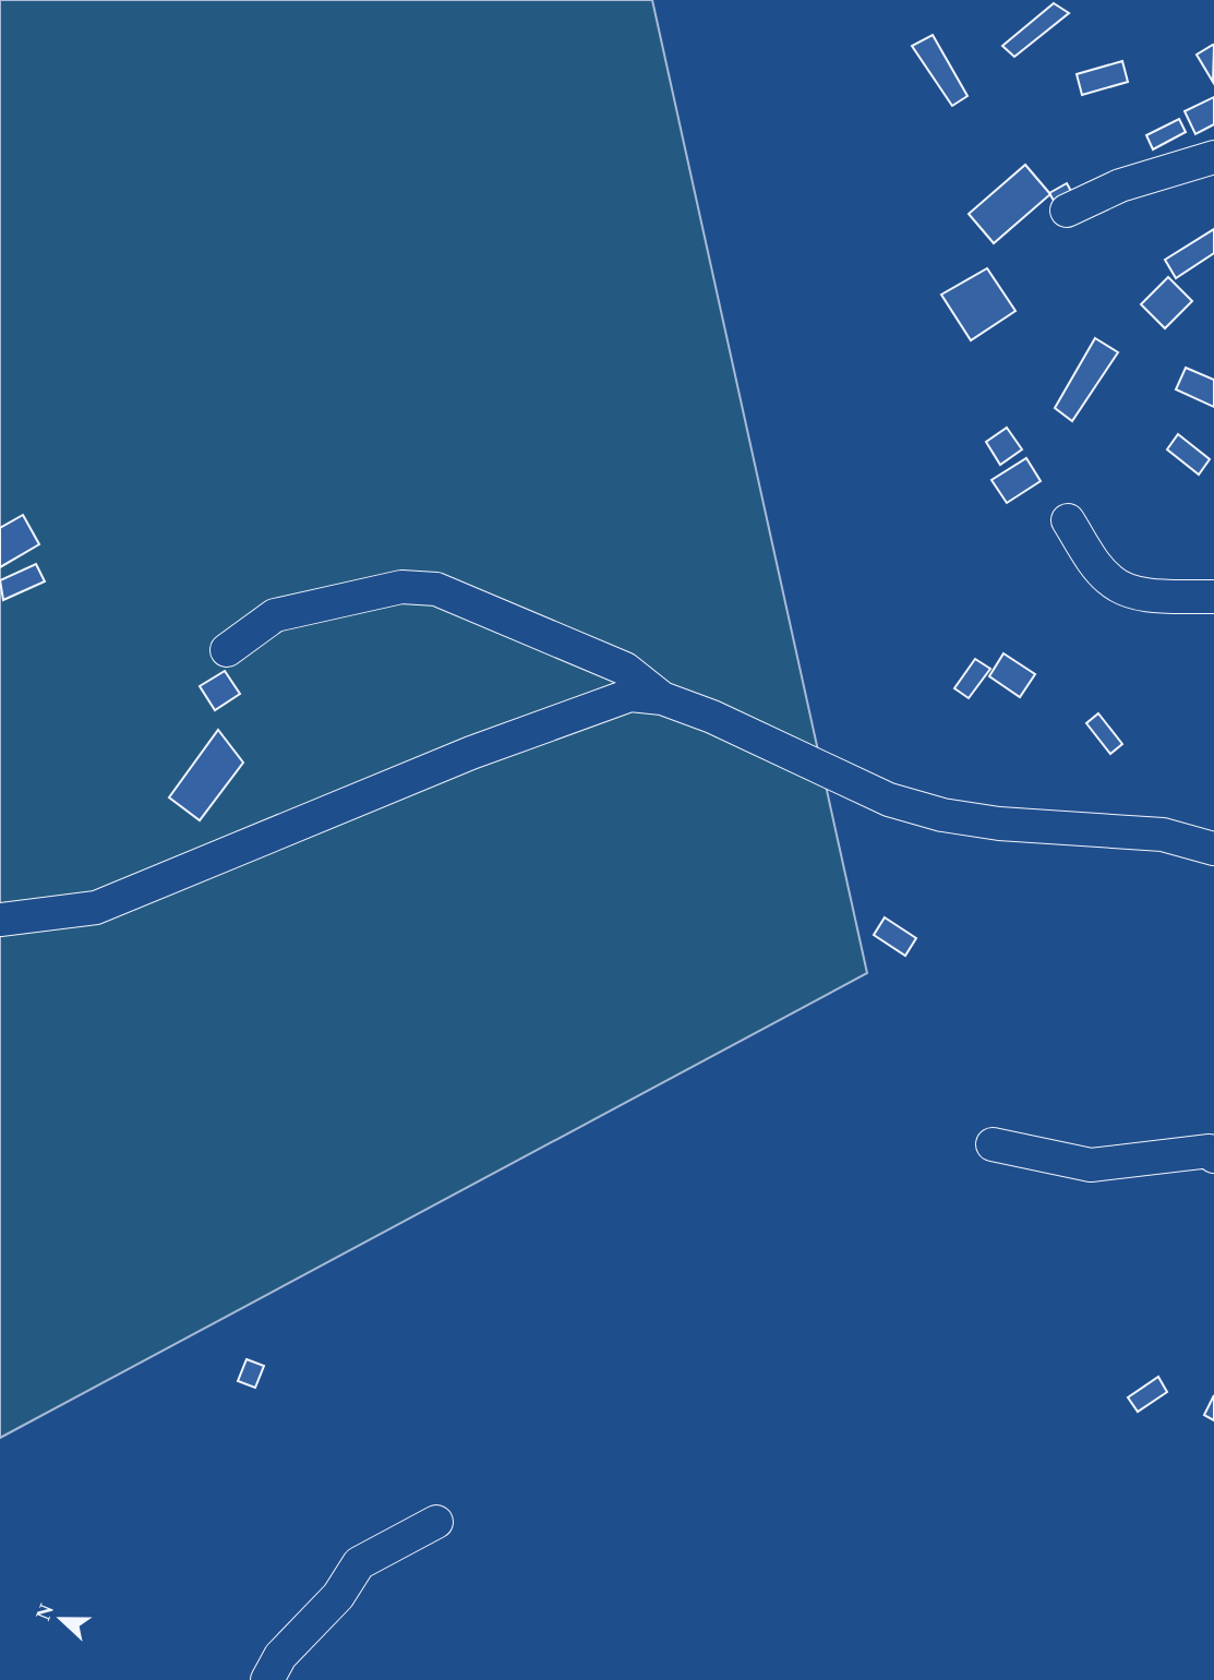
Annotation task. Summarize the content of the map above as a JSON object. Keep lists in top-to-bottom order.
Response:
{
  "north": "left"
}
